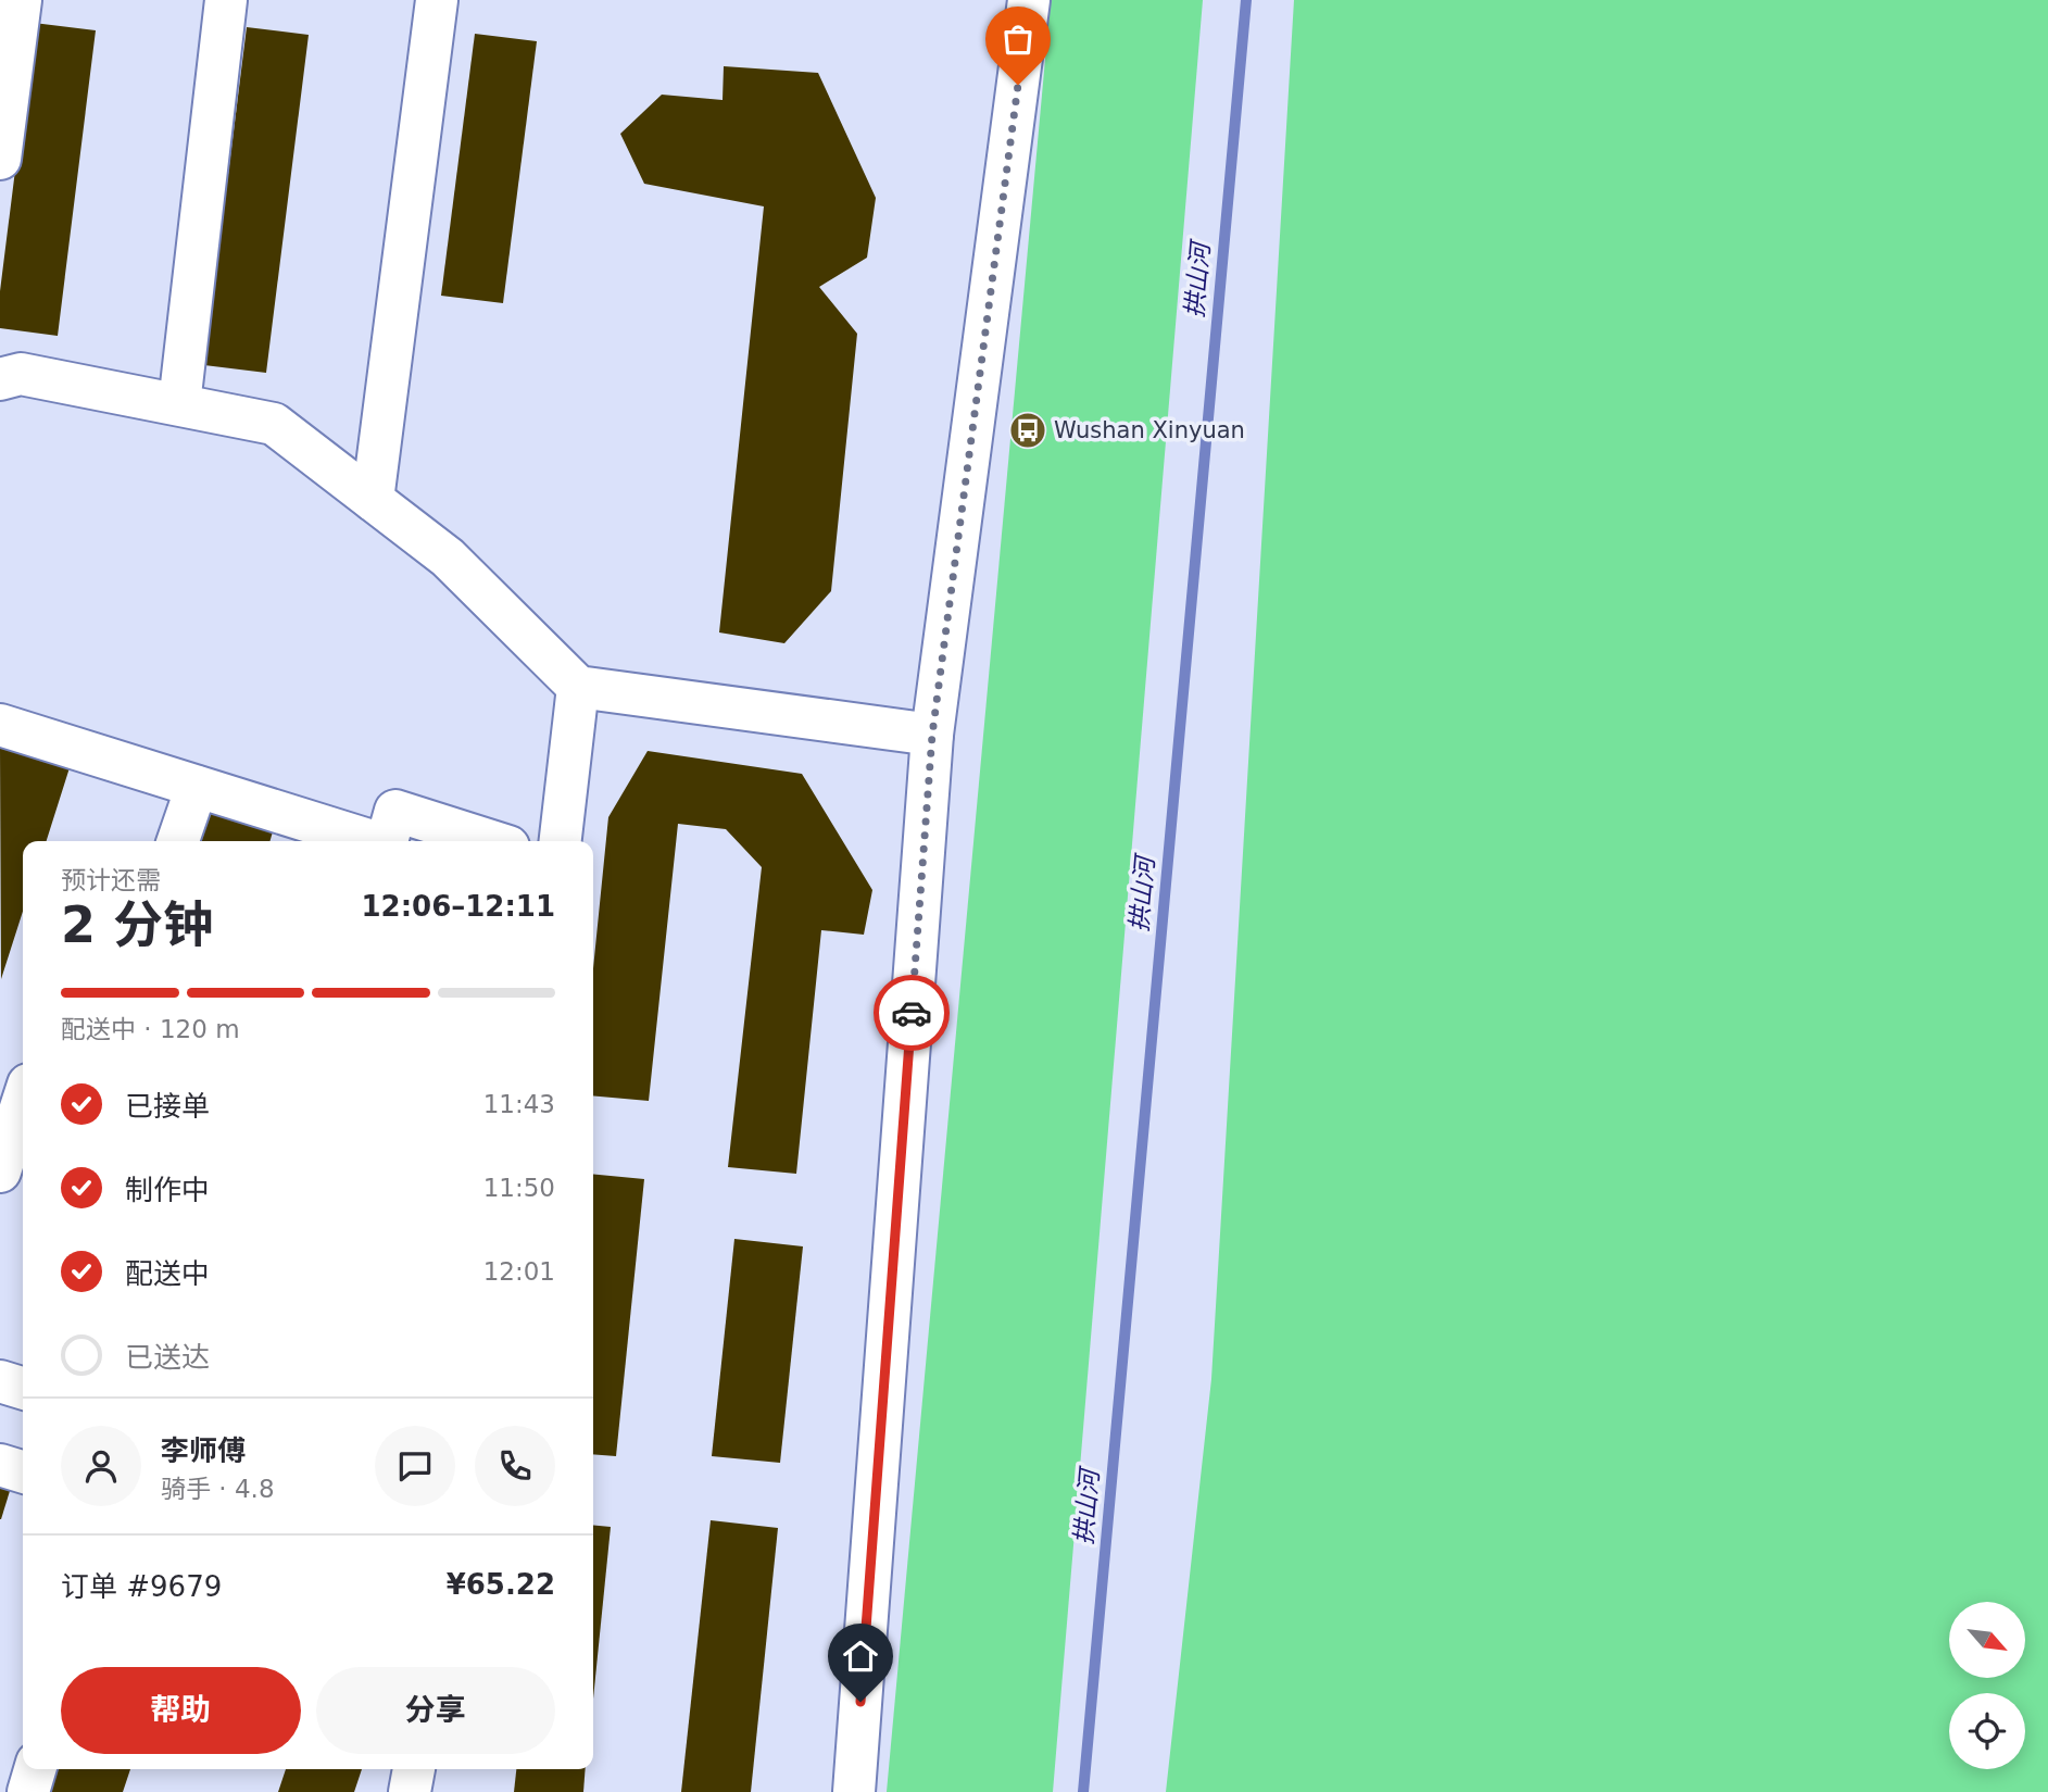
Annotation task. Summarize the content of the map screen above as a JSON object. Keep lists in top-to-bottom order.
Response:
{
  "water": ["拱山河"],
  "places": {
    "bus stop": ["Wushan Xinyuan"]
  },
  "north": "bottom right",
  "page": {
    "heading": ["2 分钟", "预计还需", "12:06–12:11"],
    "panel": [
      "李师傅",
      "骑手 · 4.8",
      "订单 #9679",
      "¥65.22"
    ],
    "bar": "配送中 · 120 m",
    "list": [
      ["已接单", "11:43"],
      ["制作中", "11:50"],
      ["配送中", "12:01"],
      "已送达"
    ],
    "buttons": ["帮助", "分享"]
  }
}
